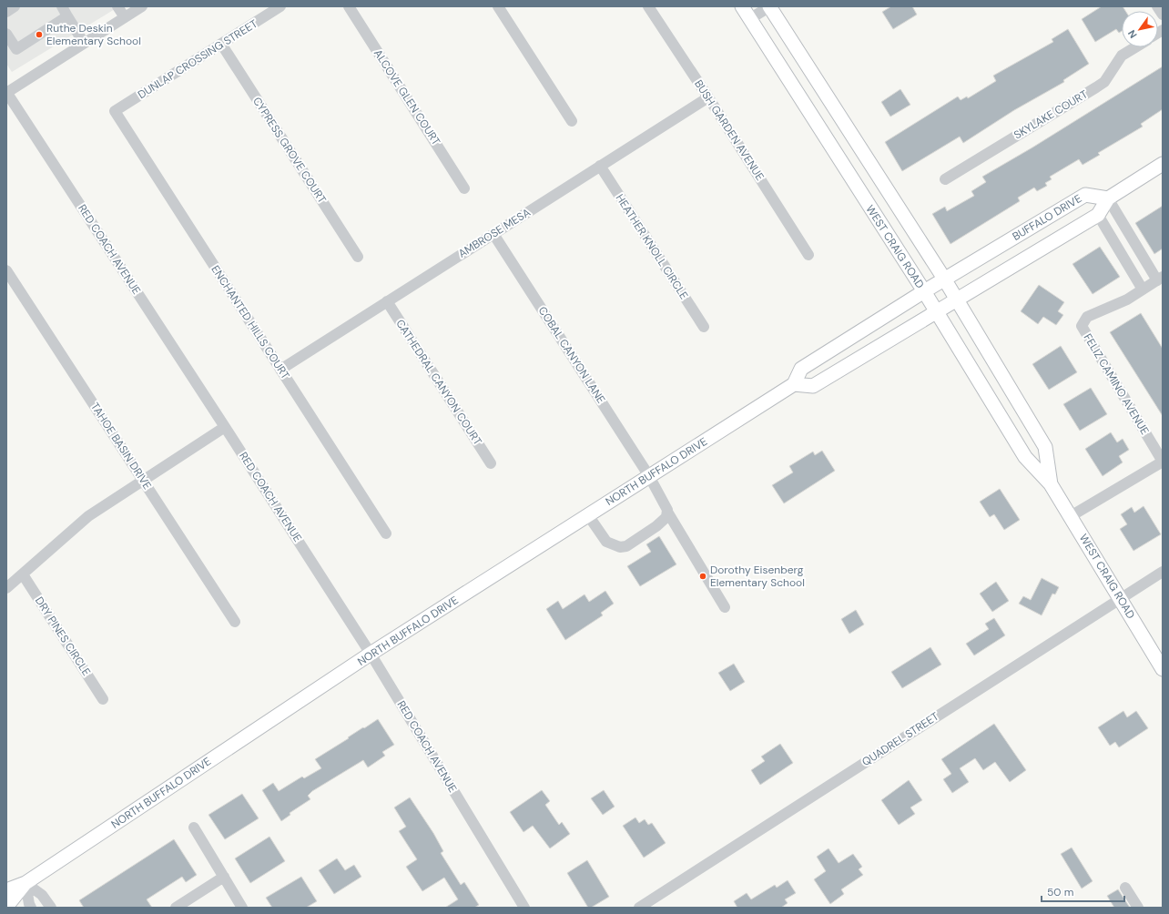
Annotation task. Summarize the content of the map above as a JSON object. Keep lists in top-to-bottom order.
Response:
{
  "streets": {
    "main road": ["BUFFALO DRIVE", "WEST CRAIG ROAD", "NORTH BUFFALO DRIVE"],
    "street": [
      "DUNLAP CROSSING STREET",
      "ALCOVE GLEN COURT",
      "SKYLAKE COURT",
      "BUSH GARDEN AVENUE",
      "CYPRESS GROVE COURT",
      "AMBROSE MESA",
      "HEATHER KNOLL CIRCLE",
      "RED COACH AVENUE",
      "ENCHANTED HILLS COURT",
      "COBAL CANYON LANE",
      "CATHEDRAL CANYON COURT",
      "FELIZ CAMINO AVENUE",
      "TAHOE BASIN DRIVE",
      "DRY PINES CIRCLE",
      "QUADREL STREET"
    ]
  },
  "crossings": [
    ["DUNLAP CROSSING STREET", "CYPRESS GROVE COURT"],
    ["DUNLAP CROSSING STREET", "ENCHANTED HILLS COURT"],
    ["BUSH GARDEN AVENUE", "AMBROSE MESA"],
    ["BUFFALO DRIVE", "WEST CRAIG ROAD"],
    ["AMBROSE MESA", "HEATHER KNOLL CIRCLE"],
    ["AMBROSE MESA", "ENCHANTED HILLS COURT"],
    ["AMBROSE MESA", "COBAL CANYON LANE"],
    ["AMBROSE MESA", "CATHEDRAL CANYON COURT"],
    ["WEST CRAIG ROAD", "QUADREL STREET"],
    ["RED COACH AVENUE", "NORTH BUFFALO DRIVE"],
    ["COBAL CANYON LANE", "NORTH BUFFALO DRIVE"]
  ],
  "places": ["Ruthe Deskin Elementary School", "Dorothy Eisenberg Elementary School"],
  "scale_bar": "50 m",
  "north": "bottom left"
}
